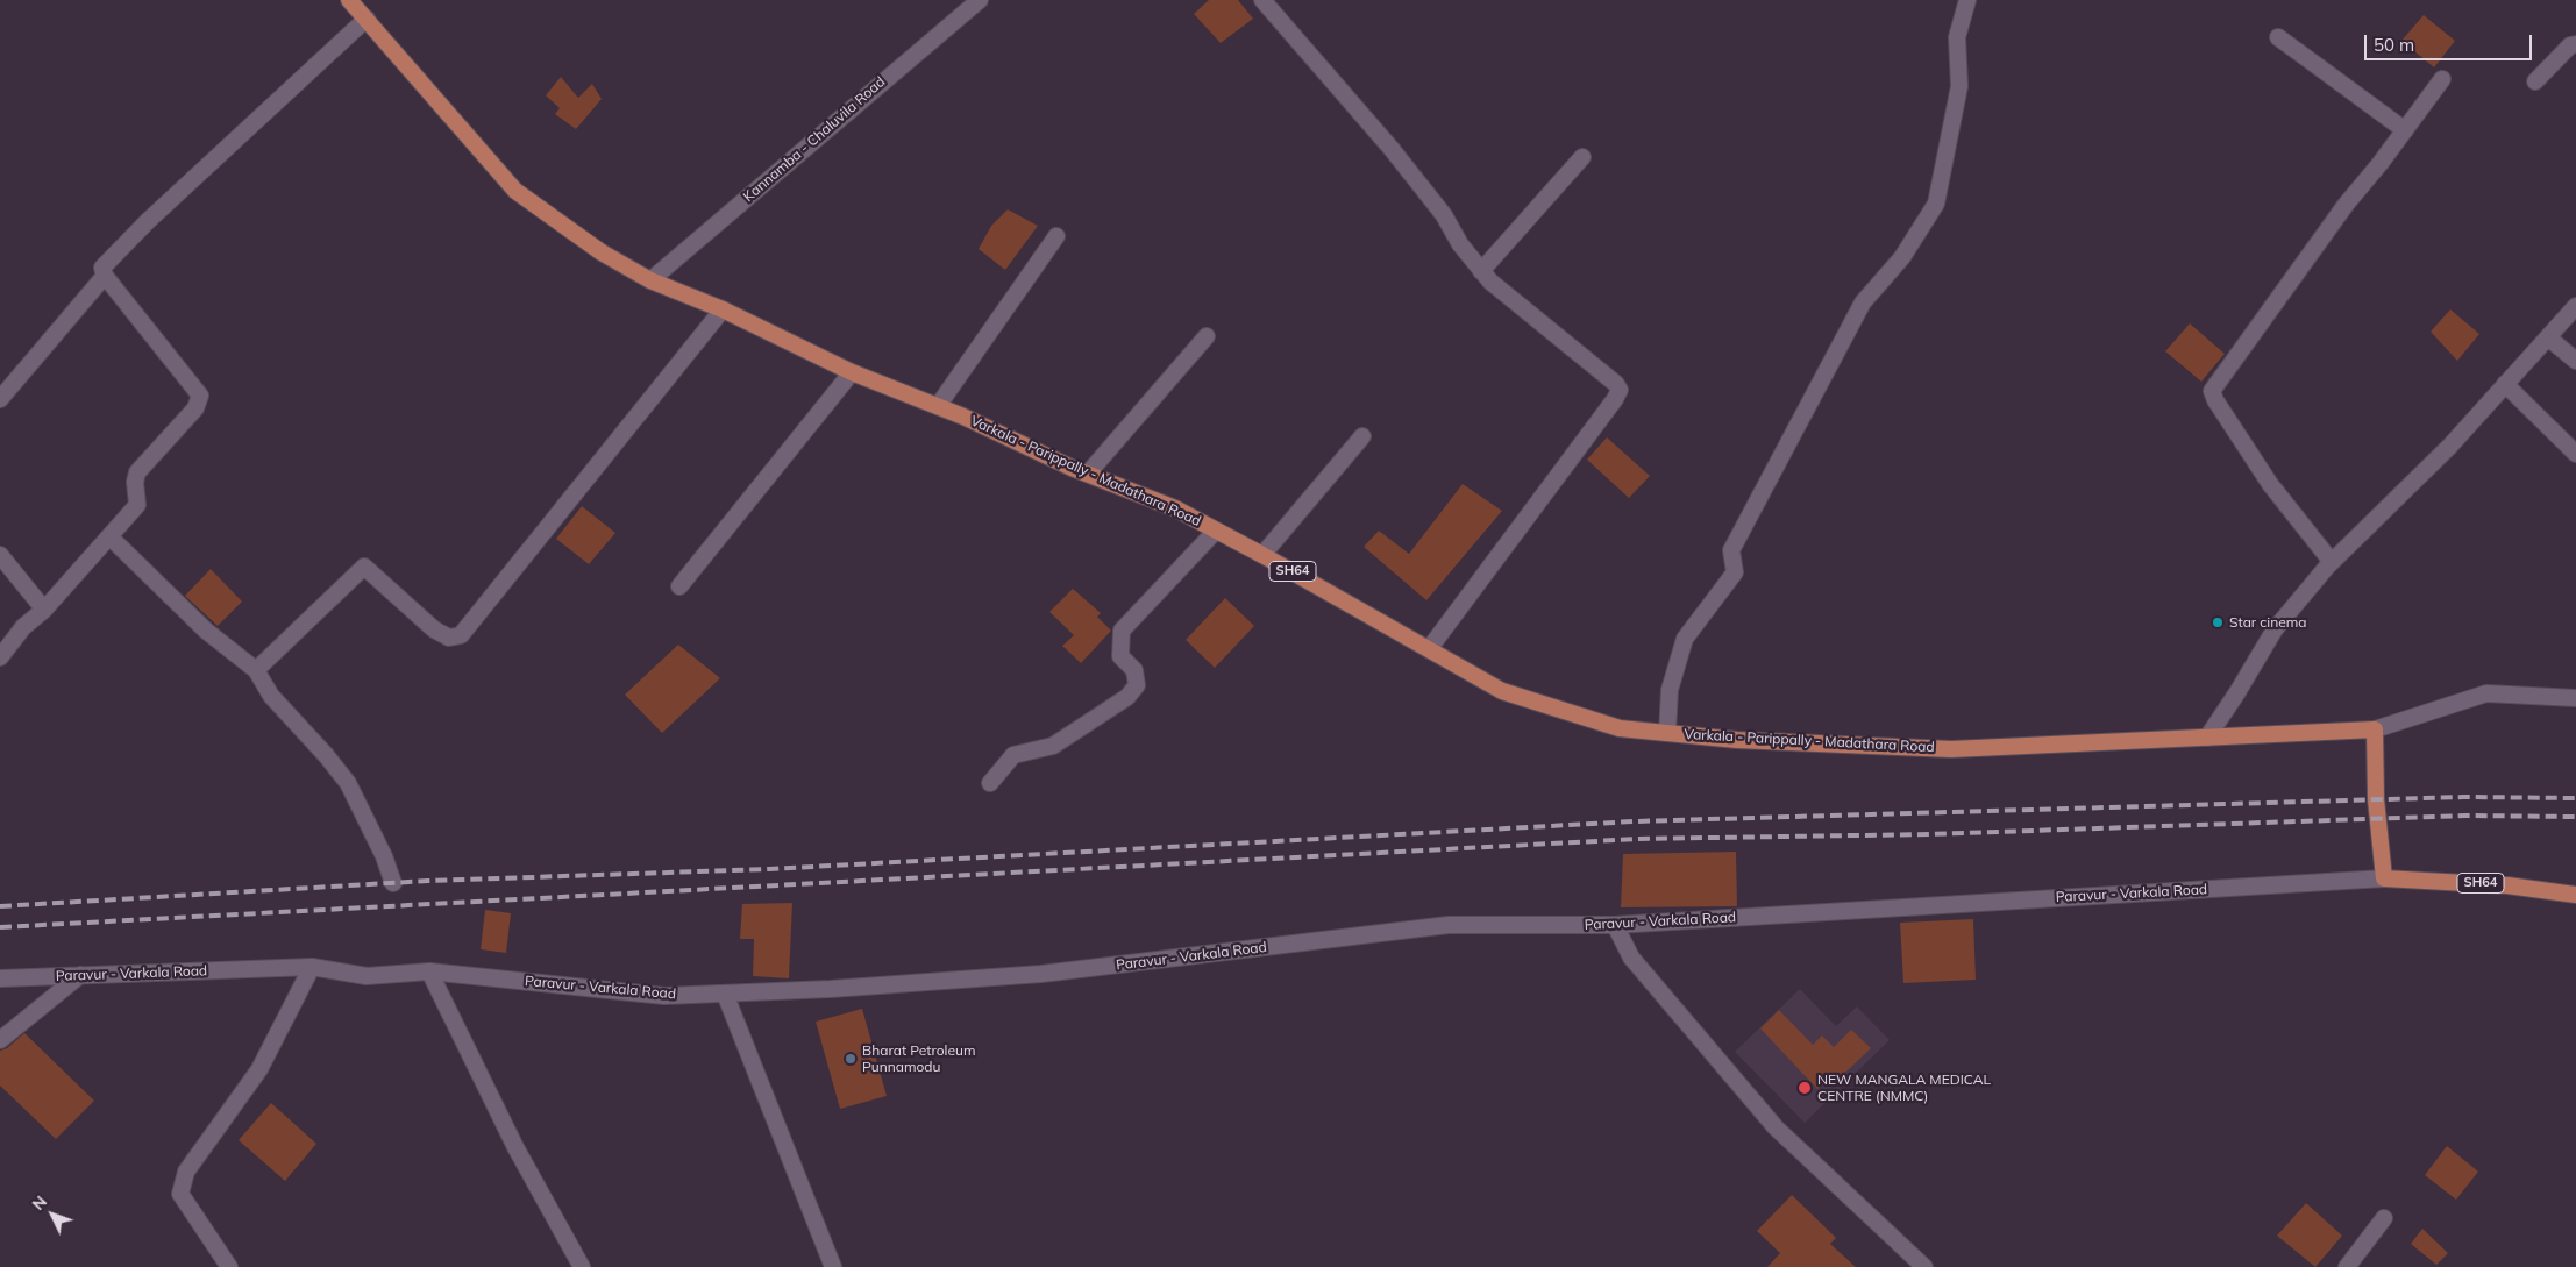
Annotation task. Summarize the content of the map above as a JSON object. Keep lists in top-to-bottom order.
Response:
{
  "streets": {
    "main road": ["Varkala - Parippally - Madathara Road", "SH64"],
    "street": ["Kannamba - Chaluvila Road", "Paravur - Varkala Road"]
  },
  "crossings": [
    ["Kannamba - Chaluvila Road", "Varkala - Parippally - Madathara Road"],
    ["SH64", "Paravur - Varkala Road"]
  ],
  "places": ["Star cinema", "Bharat Petroleum Punnamodu", "NEW MANGALA MEDICAL CENTRE (NMMC)"],
  "scale_bar": "50 m",
  "north": "top left"
}
